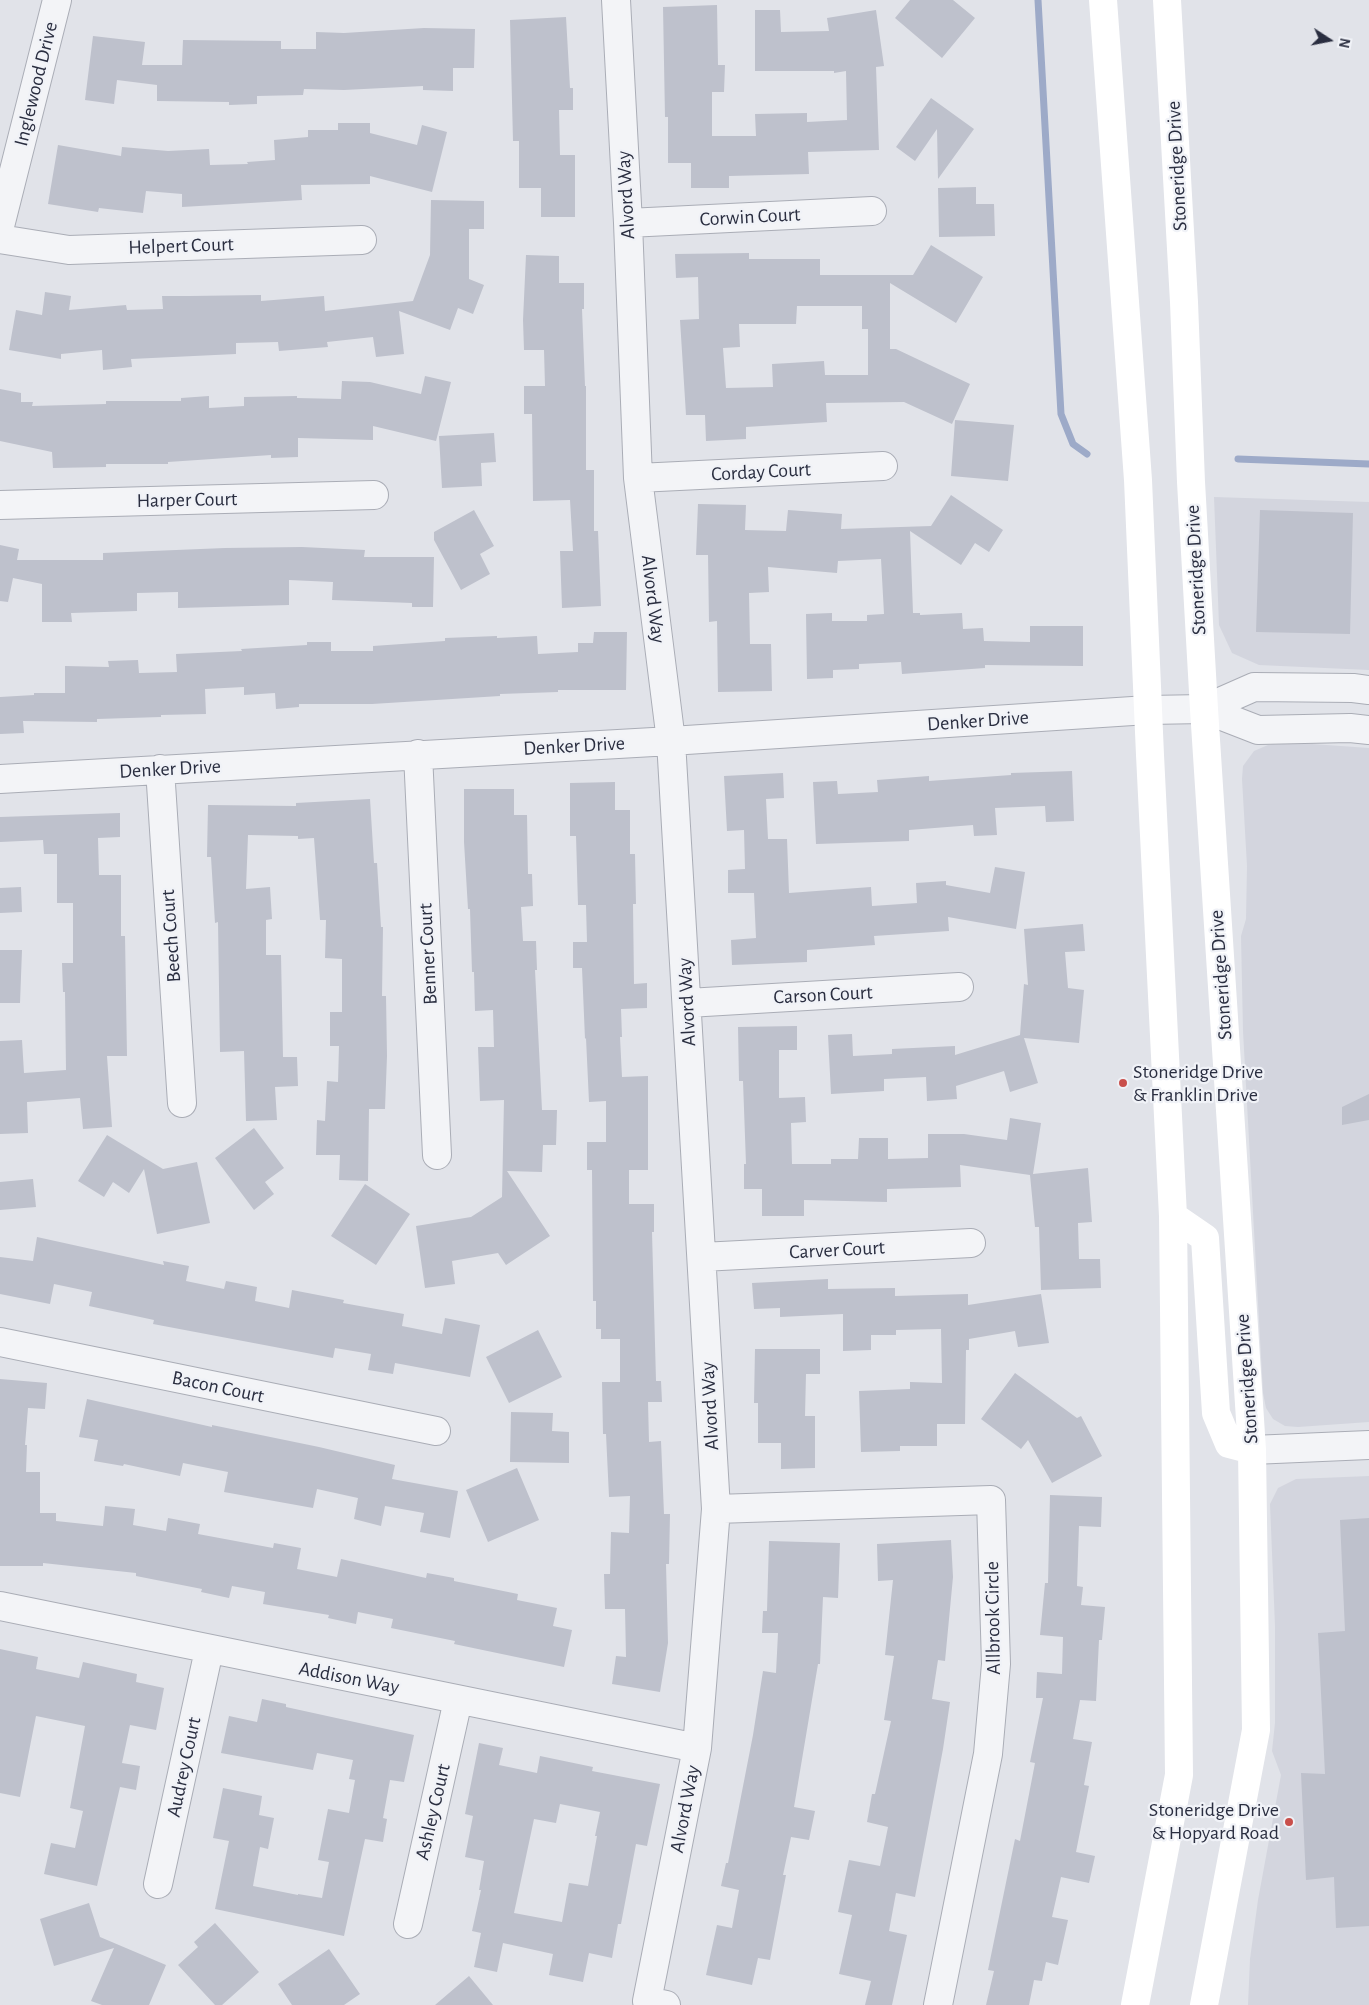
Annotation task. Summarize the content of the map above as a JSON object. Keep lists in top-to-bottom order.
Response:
{
  "streets": {
    "main road": ["Stoneridge Drive"],
    "street": [
      "Inglewood Drive",
      "Alvord Way",
      "Corwin Court",
      "Helpert Court",
      "Corday Court",
      "Harper Court",
      "Denker Drive",
      "Beech Court",
      "Benner Court",
      "Carson Court",
      "Carver Court",
      "Bacon Court",
      "Allbrook Circle",
      "Addison Way",
      "Audrey Court",
      "Ashley Court"
    ]
  },
  "crossings": [
    ["Stoneridge Drive", "Denker Drive"],
    ["Alvord Way", "Corwin Court"],
    ["Alvord Way", "Corday Court"],
    ["Alvord Way", "Denker Drive"],
    ["Alvord Way", "Carson Court"],
    ["Alvord Way", "Carver Court"],
    ["Alvord Way", "Allbrook Circle"],
    ["Alvord Way", "Addison Way"],
    ["Denker Drive", "Beech Court"],
    ["Denker Drive", "Benner Court"],
    ["Addison Way", "Audrey Court"],
    ["Addison Way", "Ashley Court"]
  ],
  "places": ["Stoneridge Drive & Franklin Drive", "Stoneridge Drive & Hopyard Road"],
  "north": "right"
}
